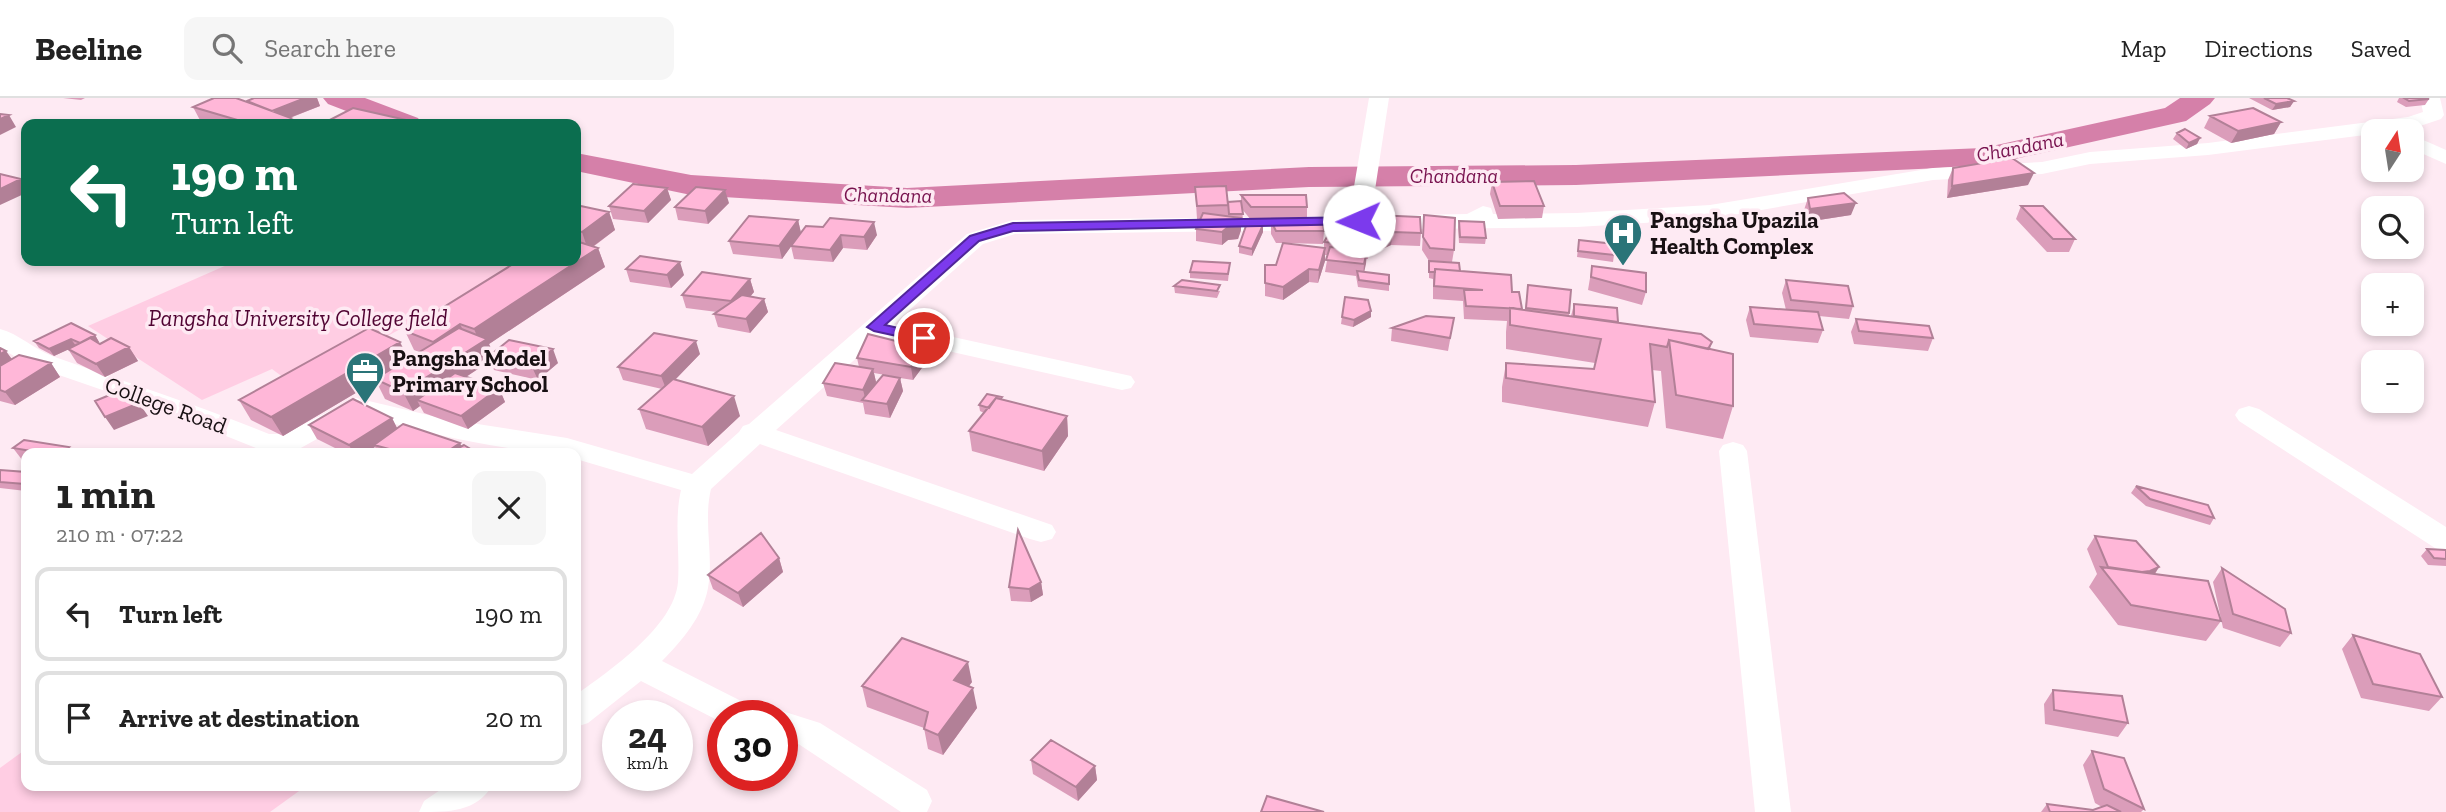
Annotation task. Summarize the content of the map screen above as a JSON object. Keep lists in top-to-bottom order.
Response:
{
  "streets": {
    "street": ["College Road"]
  },
  "water": ["Chandana"],
  "parks": ["Pangsha University College field"],
  "places": {
    "hospital": ["Pangsha Upazila Health Complex"],
    "office": ["Pangsha Model Primary School"]
  },
  "north": "top",
  "page": {
    "header": "Beeline",
    "search": "Search here",
    "nav": ["Map", "Directions", "Saved"],
    "map_buttons": ["+", "−"],
    "turn": ["190 m", "Turn left"],
    "heading": ["1 min", "210 m · 07:22"],
    "list": [
      {
        "name": "Turn left",
        "value": "190 m"
      },
      {
        "name": "Arrive at destination",
        "value": "20 m"
      }
    ],
    "speed": "24 km/h",
    "limit": "30"
  }
}
